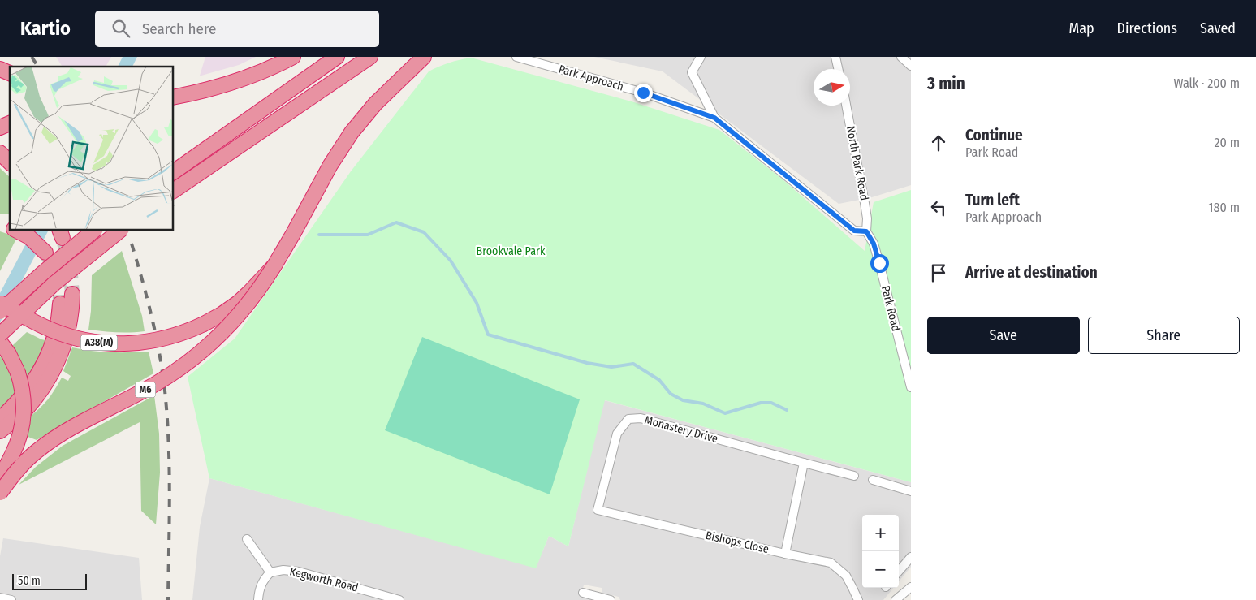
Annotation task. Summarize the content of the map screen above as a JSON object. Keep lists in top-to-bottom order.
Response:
{
  "streets": {
    "highway": ["A38(M)", "M6"],
    "street": [
      "Park Approach",
      "North Park Road",
      "Park Road",
      "Monastery Drive",
      "Bishops Close",
      "Kegworth Road"
    ]
  },
  "crossings": [
    ["Park Approach", "North Park Road"],
    ["Park Approach", "Park Road"],
    ["North Park Road", "Park Road"],
    ["A38(M)", "M6"],
    ["Monastery Drive", "Bishops Close"]
  ],
  "parks": ["Brookvale Park"],
  "scale_bar": "50 m",
  "north": "right",
  "page": {
    "header": "Kartio",
    "search": "Search here",
    "nav": ["Map", "Directions", "Saved"],
    "heading": ["3 min", "Walk · 200 m"],
    "list": [
      ["Continue", "Park Road", "20 m"],
      ["Turn left", "Park Approach", "180 m"],
      "Arrive at destination"
    ],
    "buttons": ["Save", "Share"],
    "map_buttons": ["+", "−"],
    "scale": "50 m"
  }
}
